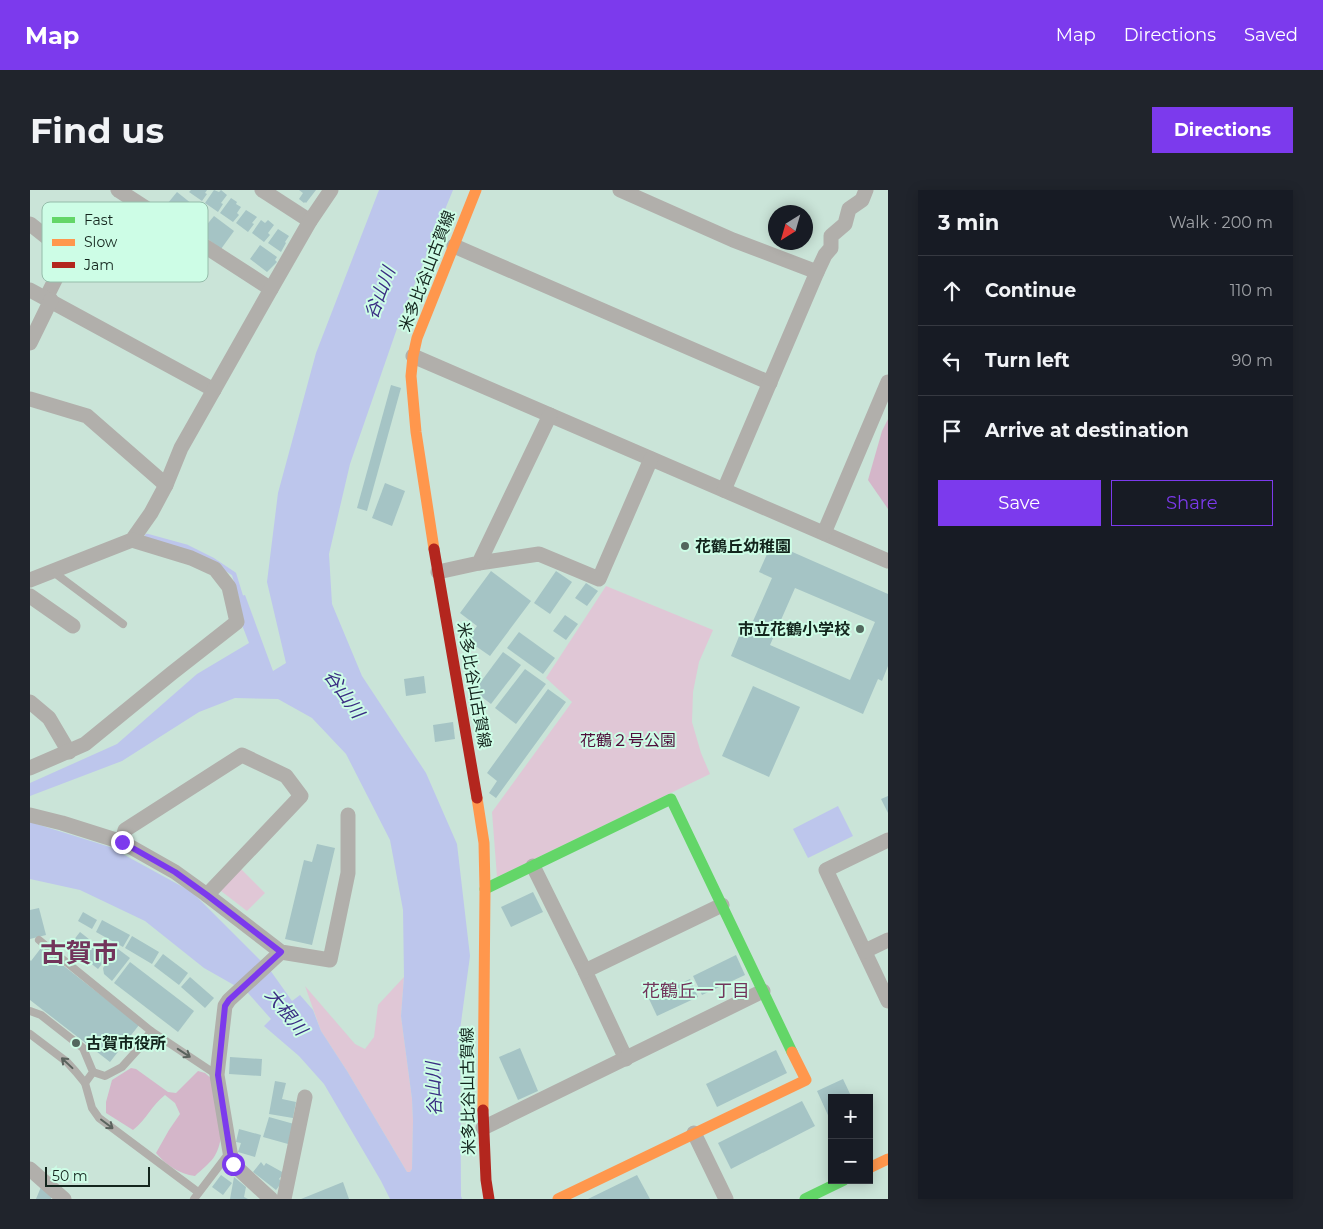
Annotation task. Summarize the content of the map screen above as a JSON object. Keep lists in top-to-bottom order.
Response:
{
  "streets": {
    "main road": ["米多比谷山古賀線"]
  },
  "districts": ["古賀市", "花鶴丘一丁目"],
  "water": ["谷山川", "大根川"],
  "parks": ["花鶴２号公園"],
  "places": ["花鶴丘幼稚園", "市立花鶴小学校", "古賀市役所"],
  "legend": ["Fast", "Slow", "Jam"],
  "scale_bar": "50 m",
  "north": "bottom left",
  "page": {
    "header": "Map",
    "nav": ["Map", "Directions", "Saved"],
    "buttons": [
      "Directions",
      ["Save", "Share"]
    ],
    "title": "Find us",
    "heading": ["3 min", "Walk · 200 m"],
    "list": [
      ["Continue", "110 m"],
      ["Turn left", "90 m"],
      "Arrive at destination"
    ],
    "map_buttons": ["+", "−"],
    "scale": "50 m"
  }
}
